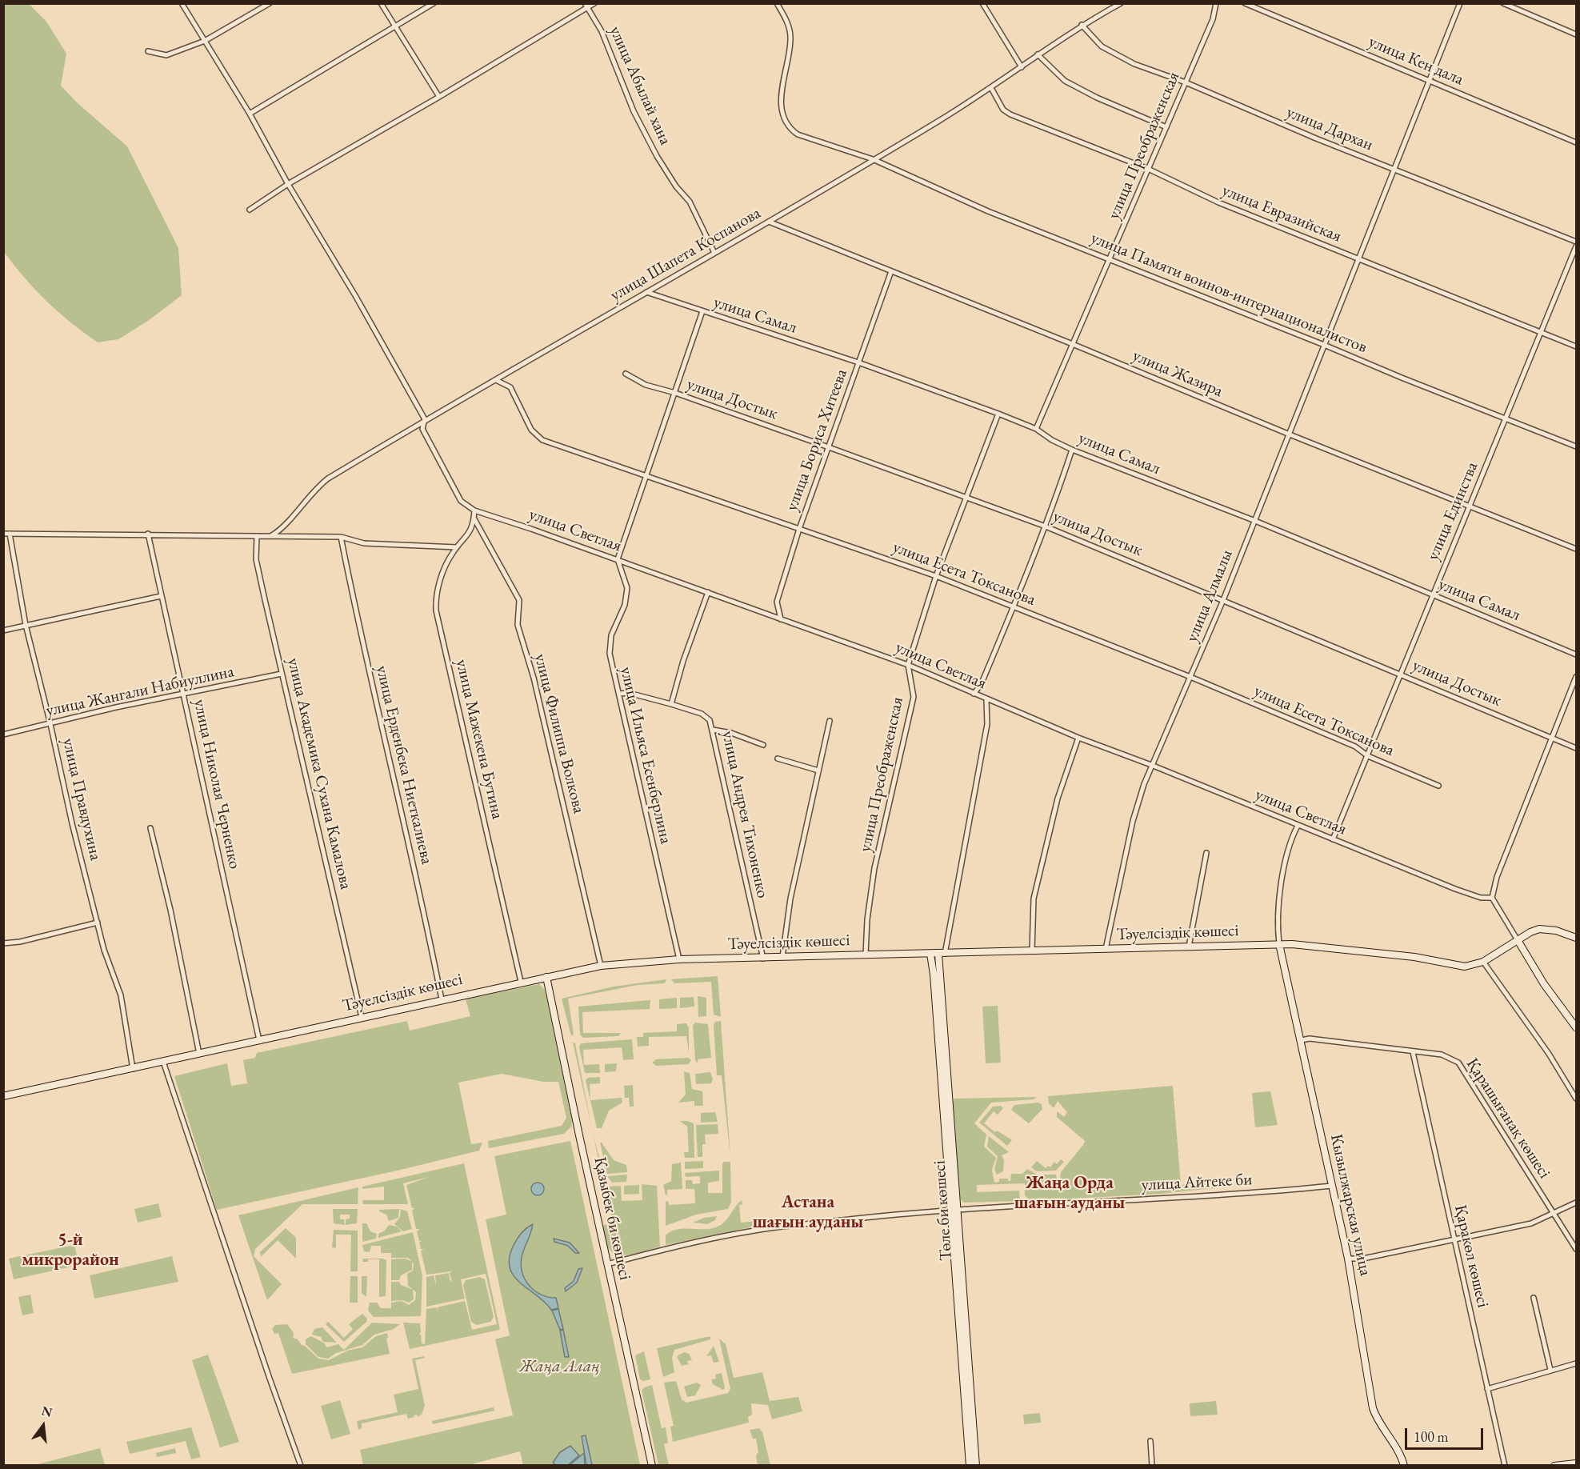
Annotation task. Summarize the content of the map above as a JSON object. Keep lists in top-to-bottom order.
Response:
{
  "streets": {
    "main road": [
      "Тәуелсіздік көшесі",
      "Кызылжарская улица",
      "Төле би көшесі",
      "Қазыбек би көшесі"
    ],
    "street": [
      "улица Кен дала",
      "улица Абылай хана",
      "улица Дархан",
      "улица Преображенская",
      "улица Евразийская",
      "улица Шапета Коспанова",
      "улица Памяти воинов-интернационалистов",
      "улица Самал",
      "улица Жазира",
      "улица Достык",
      "улица Бориса Хитеева",
      "улица Единства",
      "улица Светлая",
      "улица Есета Токсанова",
      "улица Алмалы",
      "улица Жангали Набиуллина",
      "улица Филиппа Волкова",
      "улица Мажекена Бутина",
      "улица Ильяса Есенберлина",
      "улица Ерденбека Ниеткалиева",
      "улица Академика Сухана Камалова",
      "улица Николая Черненко",
      "улица Правдухина",
      "улица Андрея Тихоненко",
      "Қарашығанақ көшесі",
      "улица Айтеке би",
      "Қаракөл көшесі"
    ]
  },
  "crossings": [
    ["улица Кен дала", "улица Алмалы"],
    ["улица Абылай хана", "улица Шапета Коспанова"],
    ["улица Дархан", "улица Преображенская"],
    ["улица Дархан", "улица Шапета Коспанова"],
    ["улица Дархан", "улица Алмалы"],
    ["улица Преображенская", "улица Евразийская"],
    ["улица Преображенская", "улица Памяти воинов-интернационалистов"],
    ["улица Преображенская", "улица Самал"],
    ["улица Преображенская", "улица Жазира"],
    ["улица Преображенская", "улица Достык"],
    ["улица Преображенская", "улица Светлая"],
    ["улица Преображенская", "улица Есета Токсанова"],
    ["улица Преображенская", "Тәуелсіздік көшесі"],
    ["улица Евразийская", "улица Шапета Коспанова"],
    ["улица Евразийская", "улица Единства"],
    ["улица Евразийская", "улица Алмалы"],
    ["улица Шапета Коспанова", "улица Памяти воинов-интернационалистов"],
    ["улица Шапета Коспанова", "улица Самал"],
    ["улица Шапета Коспанова", "улица Жазира"],
    ["улица Шапета Коспанова", "улица Светлая"],
    ["улица Шапета Коспанова", "улица Есета Токсанова"],
    ["улица Памяти воинов-интернационалистов", "улица Единства"],
    ["улица Памяти воинов-интернационалистов", "улица Алмалы"],
    ["улица Самал", "улица Бориса Хитеева"],
    ["улица Самал", "улица Единства"],
    ["улица Самал", "улица Алмалы"],
    ["улица Жазира", "улица Бориса Хитеева"],
    ["улица Жазира", "улица Единства"],
    ["улица Жазира", "улица Алмалы"],
    ["улица Достык", "улица Бориса Хитеева"],
    ["улица Достык", "улица Единства"],
    ["улица Достык", "улица Алмалы"],
    ["улица Бориса Хитеева", "улица Светлая"],
    ["улица Бориса Хитеева", "улица Есета Токсанова"],
    ["улица Единства", "улица Светлая"],
    ["улица Единства", "улица Есета Токсанова"],
    ["улица Светлая", "улица Алмалы"],
    ["улица Светлая", "улица Мажекена Бутина"],
    ["улица Светлая", "улица Ильяса Есенберлина"],
    ["улица Есета Токсанова", "улица Алмалы"],
    ["улица Алмалы", "Тәуелсіздік көшесі"],
    ["улица Жангали Набиуллина", "улица Академика Сухана Камалова"],
    ["улица Жангали Набиуллина", "улица Николая Черненко"],
    ["улица Жангали Набиуллина", "улица Правдухина"],
    ["улица Филиппа Волкова", "улица Мажекена Бутина"],
    ["улица Филиппа Волкова", "Тәуелсіздік көшесі"],
    ["улица Мажекена Бутина", "Тәуелсіздік көшесі"],
    ["улица Ильяса Есенберлина", "улица Андрея Тихоненко"],
    ["улица Ильяса Есенберлина", "Тәуелсіздік көшесі"],
    ["улица Ерденбека Ниеткалиева", "Тәуелсіздік көшесі"],
    ["улица Академика Сухана Камалова", "Тәуелсіздік көшесі"],
    ["улица Николая Черненко", "Тәуелсіздік көшесі"],
    ["улица Правдухина", "Тәуелсіздік көшесі"],
    ["улица Андрея Тихоненко", "Тәуелсіздік көшесі"],
    ["Тәуелсіздік көшесі", "Кызылжарская улица"],
    ["Тәуелсіздік көшесі", "Төле би көшесі"],
    ["Тәуелсіздік көшесі", "Қазыбек би көшесі"],
    ["Қарашығанақ көшесі", "Кызылжарская улица"],
    ["Қарашығанақ көшесі", "Қаракөл көшесі"],
    ["улица Айтеке би", "Кызылжарская улица"],
    ["улица Айтеке би", "Төле би көшесі"],
    ["улица Айтеке би", "Қазыбек би көшесі"]
  ],
  "districts": ["Жаңа Орда шағын ауданы", "Астана шағын ауданы", "5-й микрорайон"],
  "parks": ["Жаңа Алаң"],
  "scale_bar": "100 m",
  "north": "top"
}
